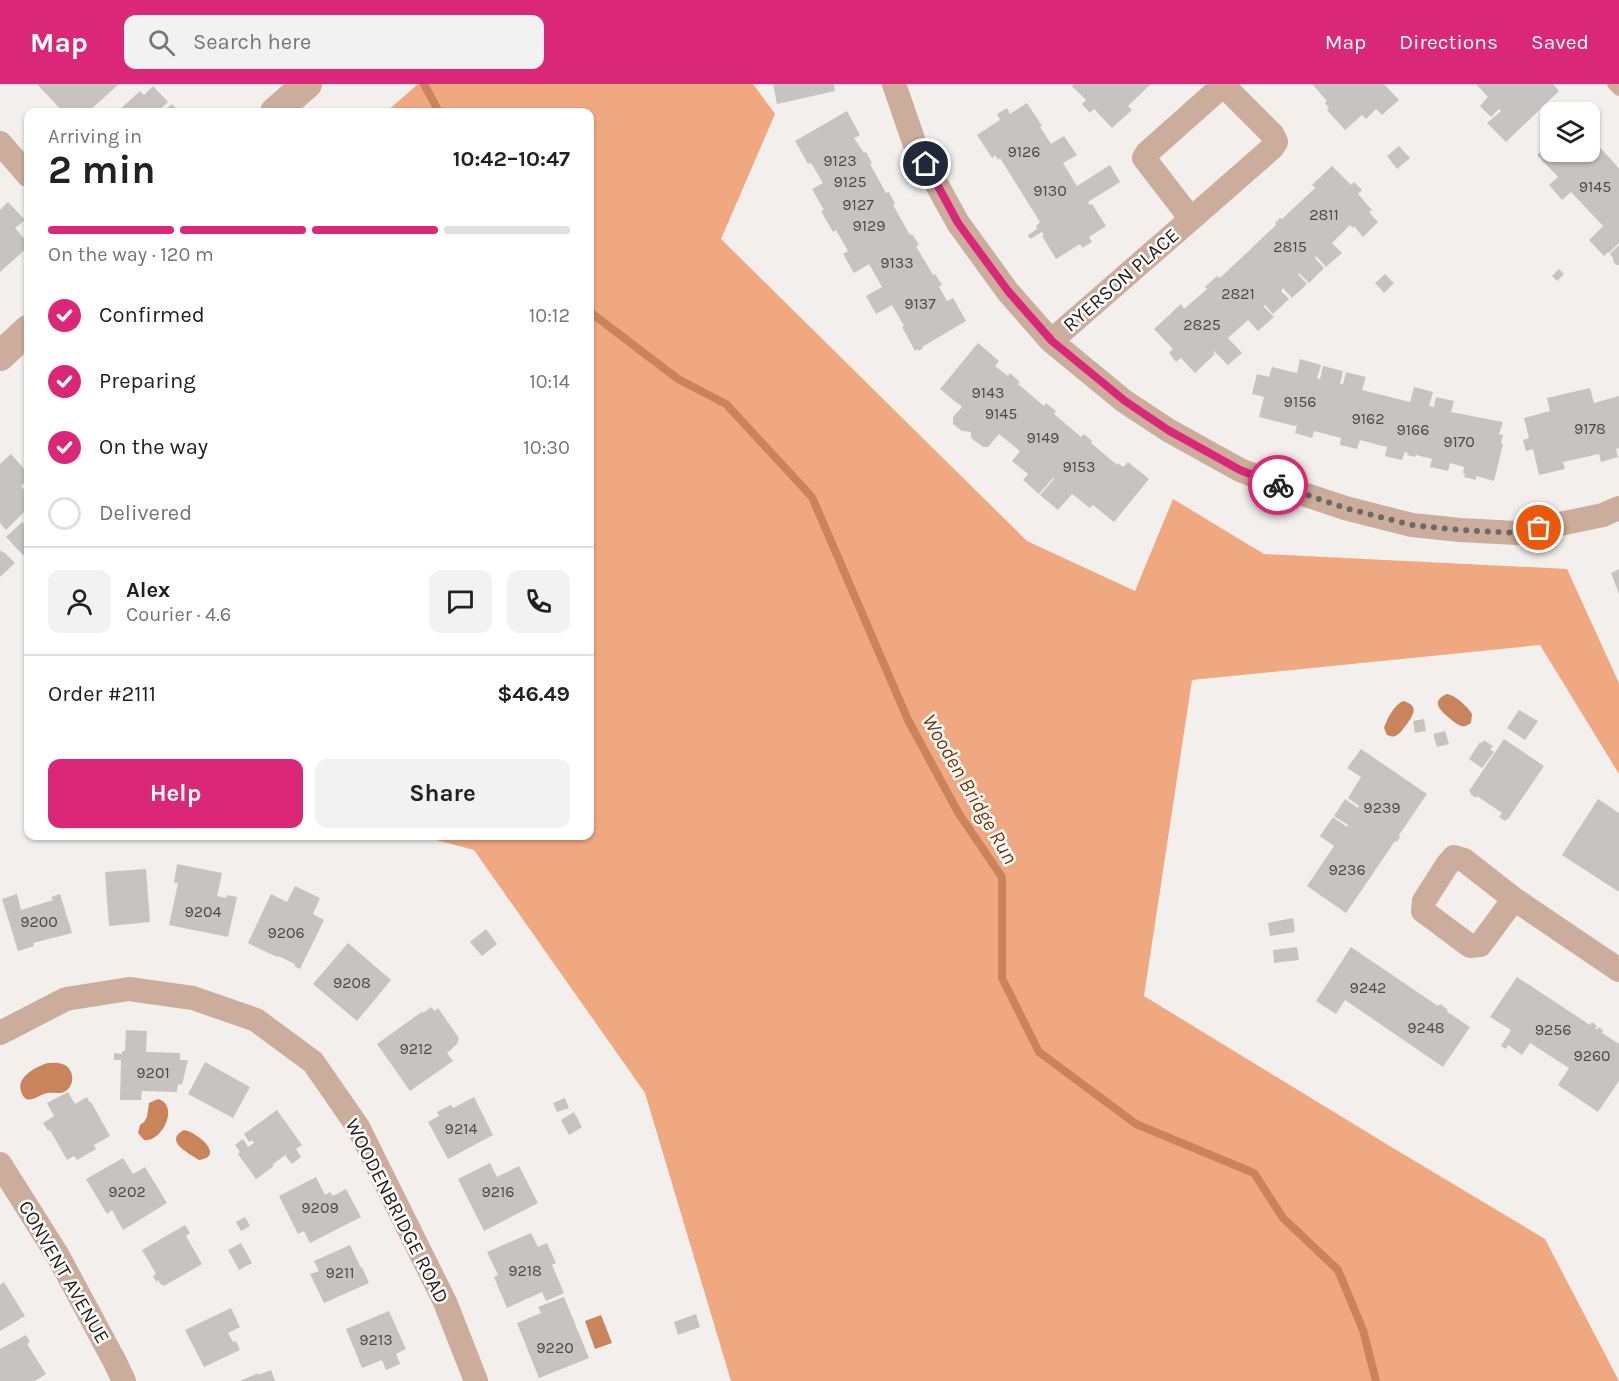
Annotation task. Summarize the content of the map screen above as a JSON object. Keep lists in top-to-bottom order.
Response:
{
  "streets": {
    "street": ["RYERSON PLACE", "WOODENBRIDGE ROAD", "CONVENT AVENUE"]
  },
  "water": ["Wooden Bridge Run"],
  "house_numbers": [
    "9126",
    "9123",
    "9125",
    "9145",
    "9130",
    "9127",
    "2811",
    "9129",
    "2815",
    "9133",
    "2821",
    "9137",
    "2825",
    "9143",
    "9156",
    "9145",
    "9162",
    "9178",
    "9166",
    "9149",
    "9170",
    "9153",
    "9239",
    "9236",
    "9204",
    "9200",
    "9206",
    "9208",
    "9242",
    "9248",
    "9256",
    "9212",
    "9260",
    "9201",
    "9214",
    "9202",
    "9216",
    "9209",
    "9218",
    "9211",
    "9213",
    "9220"
  ],
  "page": {
    "header": "Map",
    "search": "Search here",
    "nav": ["Map", "Directions", "Saved"],
    "heading": ["2 min", "Arriving in", "10:42–10:47"],
    "panel": [
      "Alex",
      "Courier · 4.6",
      "Order #2111",
      "$46.49"
    ],
    "bar": "On the way · 120 m",
    "list": [
      ["Confirmed", "10:12"],
      ["Preparing", "10:14"],
      ["On the way", "10:30"],
      "Delivered"
    ],
    "buttons": ["Help", "Share"]
  }
}
